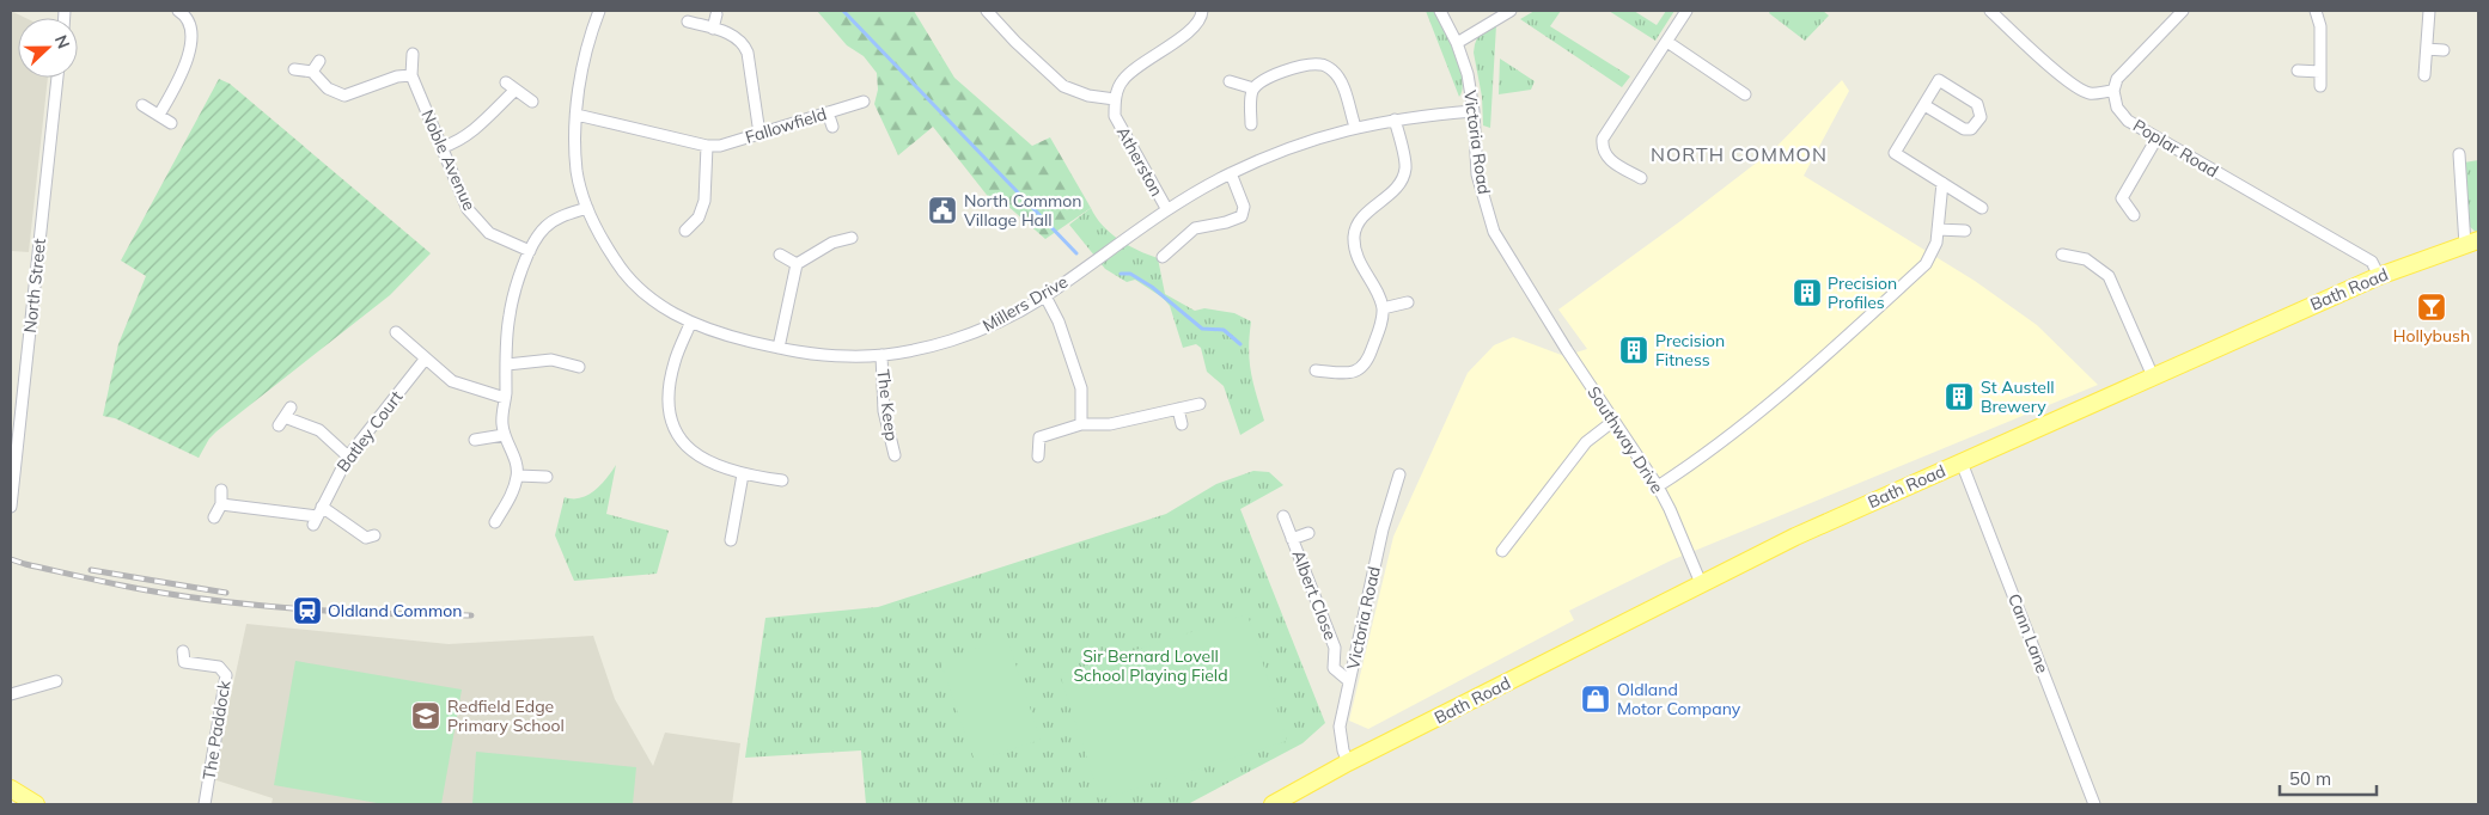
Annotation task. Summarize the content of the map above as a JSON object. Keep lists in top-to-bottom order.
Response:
{
  "streets": {
    "main road": ["Bath Road"],
    "street": [
      "Fallowfield",
      "Victoria Road",
      "Poplar Road",
      "Noble Avenue",
      "Atherston",
      "North Street",
      "Millers Drive",
      "The Keep",
      "Batley Court",
      "Southway Drive",
      "Albert Close",
      "Cann Lane",
      "The Paddock"
    ]
  },
  "crossings": [
    ["Fallowfield", "Millers Drive"],
    ["Victoria Road", "Bath Road"],
    ["Victoria Road", "Millers Drive"],
    ["Victoria Road", "Southway Drive"],
    ["Victoria Road", "Albert Close"],
    ["Poplar Road", "Bath Road"],
    ["Atherston", "Millers Drive"],
    ["Bath Road", "Southway Drive"],
    ["Bath Road", "Cann Lane"],
    ["Millers Drive", "The Keep"]
  ],
  "districts": ["NORTH COMMON"],
  "parks": ["Sir Bernard Lovell School Playing Field"],
  "places": {
    "public building": ["North Common Village Hall"],
    "building": ["Precision Profiles", "Precision Fitness", "St Austell Brewery"],
    "bar": ["Hollybush"],
    "station": ["Oldland Common"],
    "shop": ["Oldland Motor Company"],
    "school or university": ["Redfield Edge Primary School"]
  },
  "scale_bar": "50 m",
  "north": "right"
}
